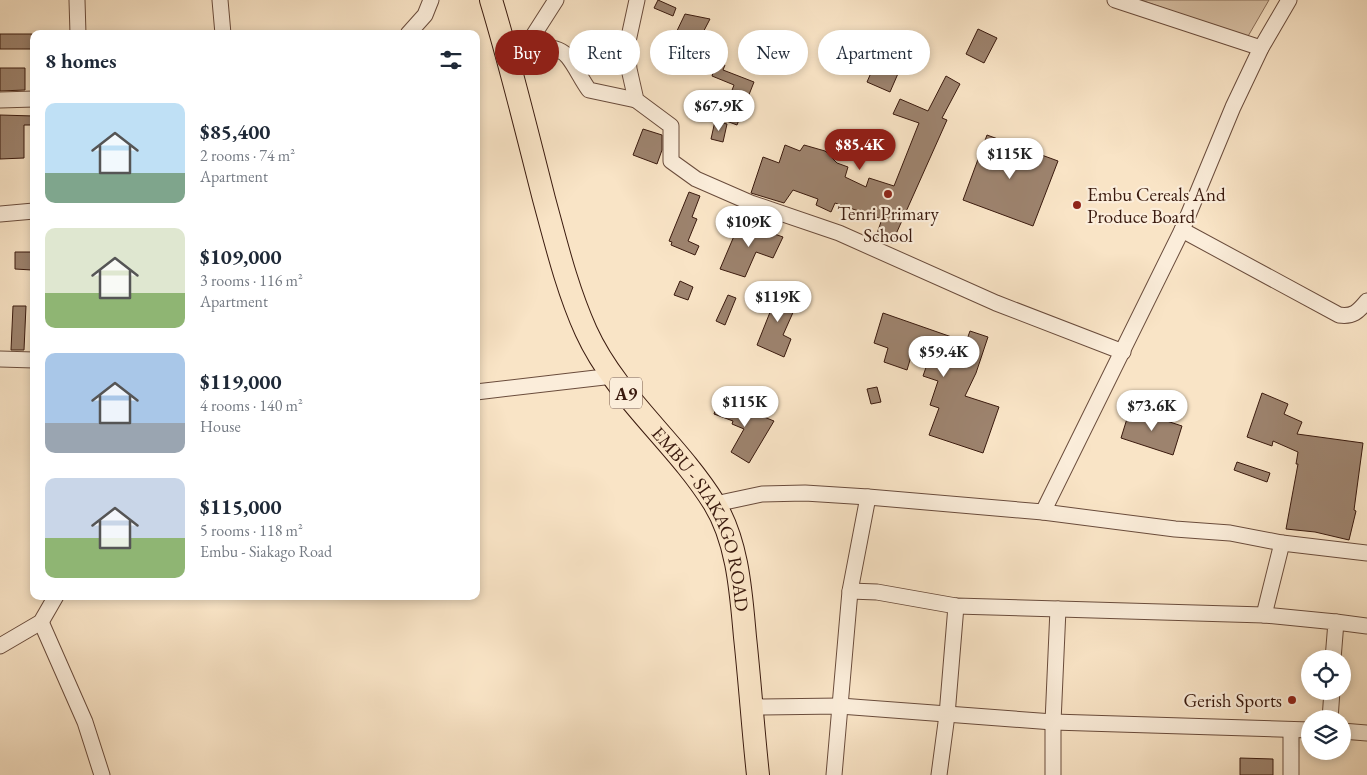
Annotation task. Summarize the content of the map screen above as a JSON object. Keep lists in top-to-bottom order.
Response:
{
  "streets": {
    "highway": ["A9", "EMBU - SIAKAGO ROAD"]
  },
  "places": ["Tenri Primary School", "Embu Cereals And Produce Board", "Gerish Sports"],
  "page": {
    "chip": [
      "Buy",
      "Rent",
      "Filters",
      "New",
      "Apartment"
    ],
    "heading": "8 homes",
    "price": [
      "$67.9K",
      "$85.4K",
      "$115K",
      "$109K",
      "$119K",
      "$59.4K",
      "$115K",
      "$73.6K"
    ],
    "list": [
      {
        "name": "$85,400",
        "note": "2 rooms · 74 m² · Apartment"
      },
      {
        "name": "$109,000",
        "note": "3 rooms · 116 m² · Apartment"
      },
      {
        "name": "$119,000",
        "note": "4 rooms · 140 m² · House"
      },
      {
        "name": "$115,000",
        "note": "5 rooms · 118 m² · Embu - Siakago Road"
      }
    ]
  }
}
